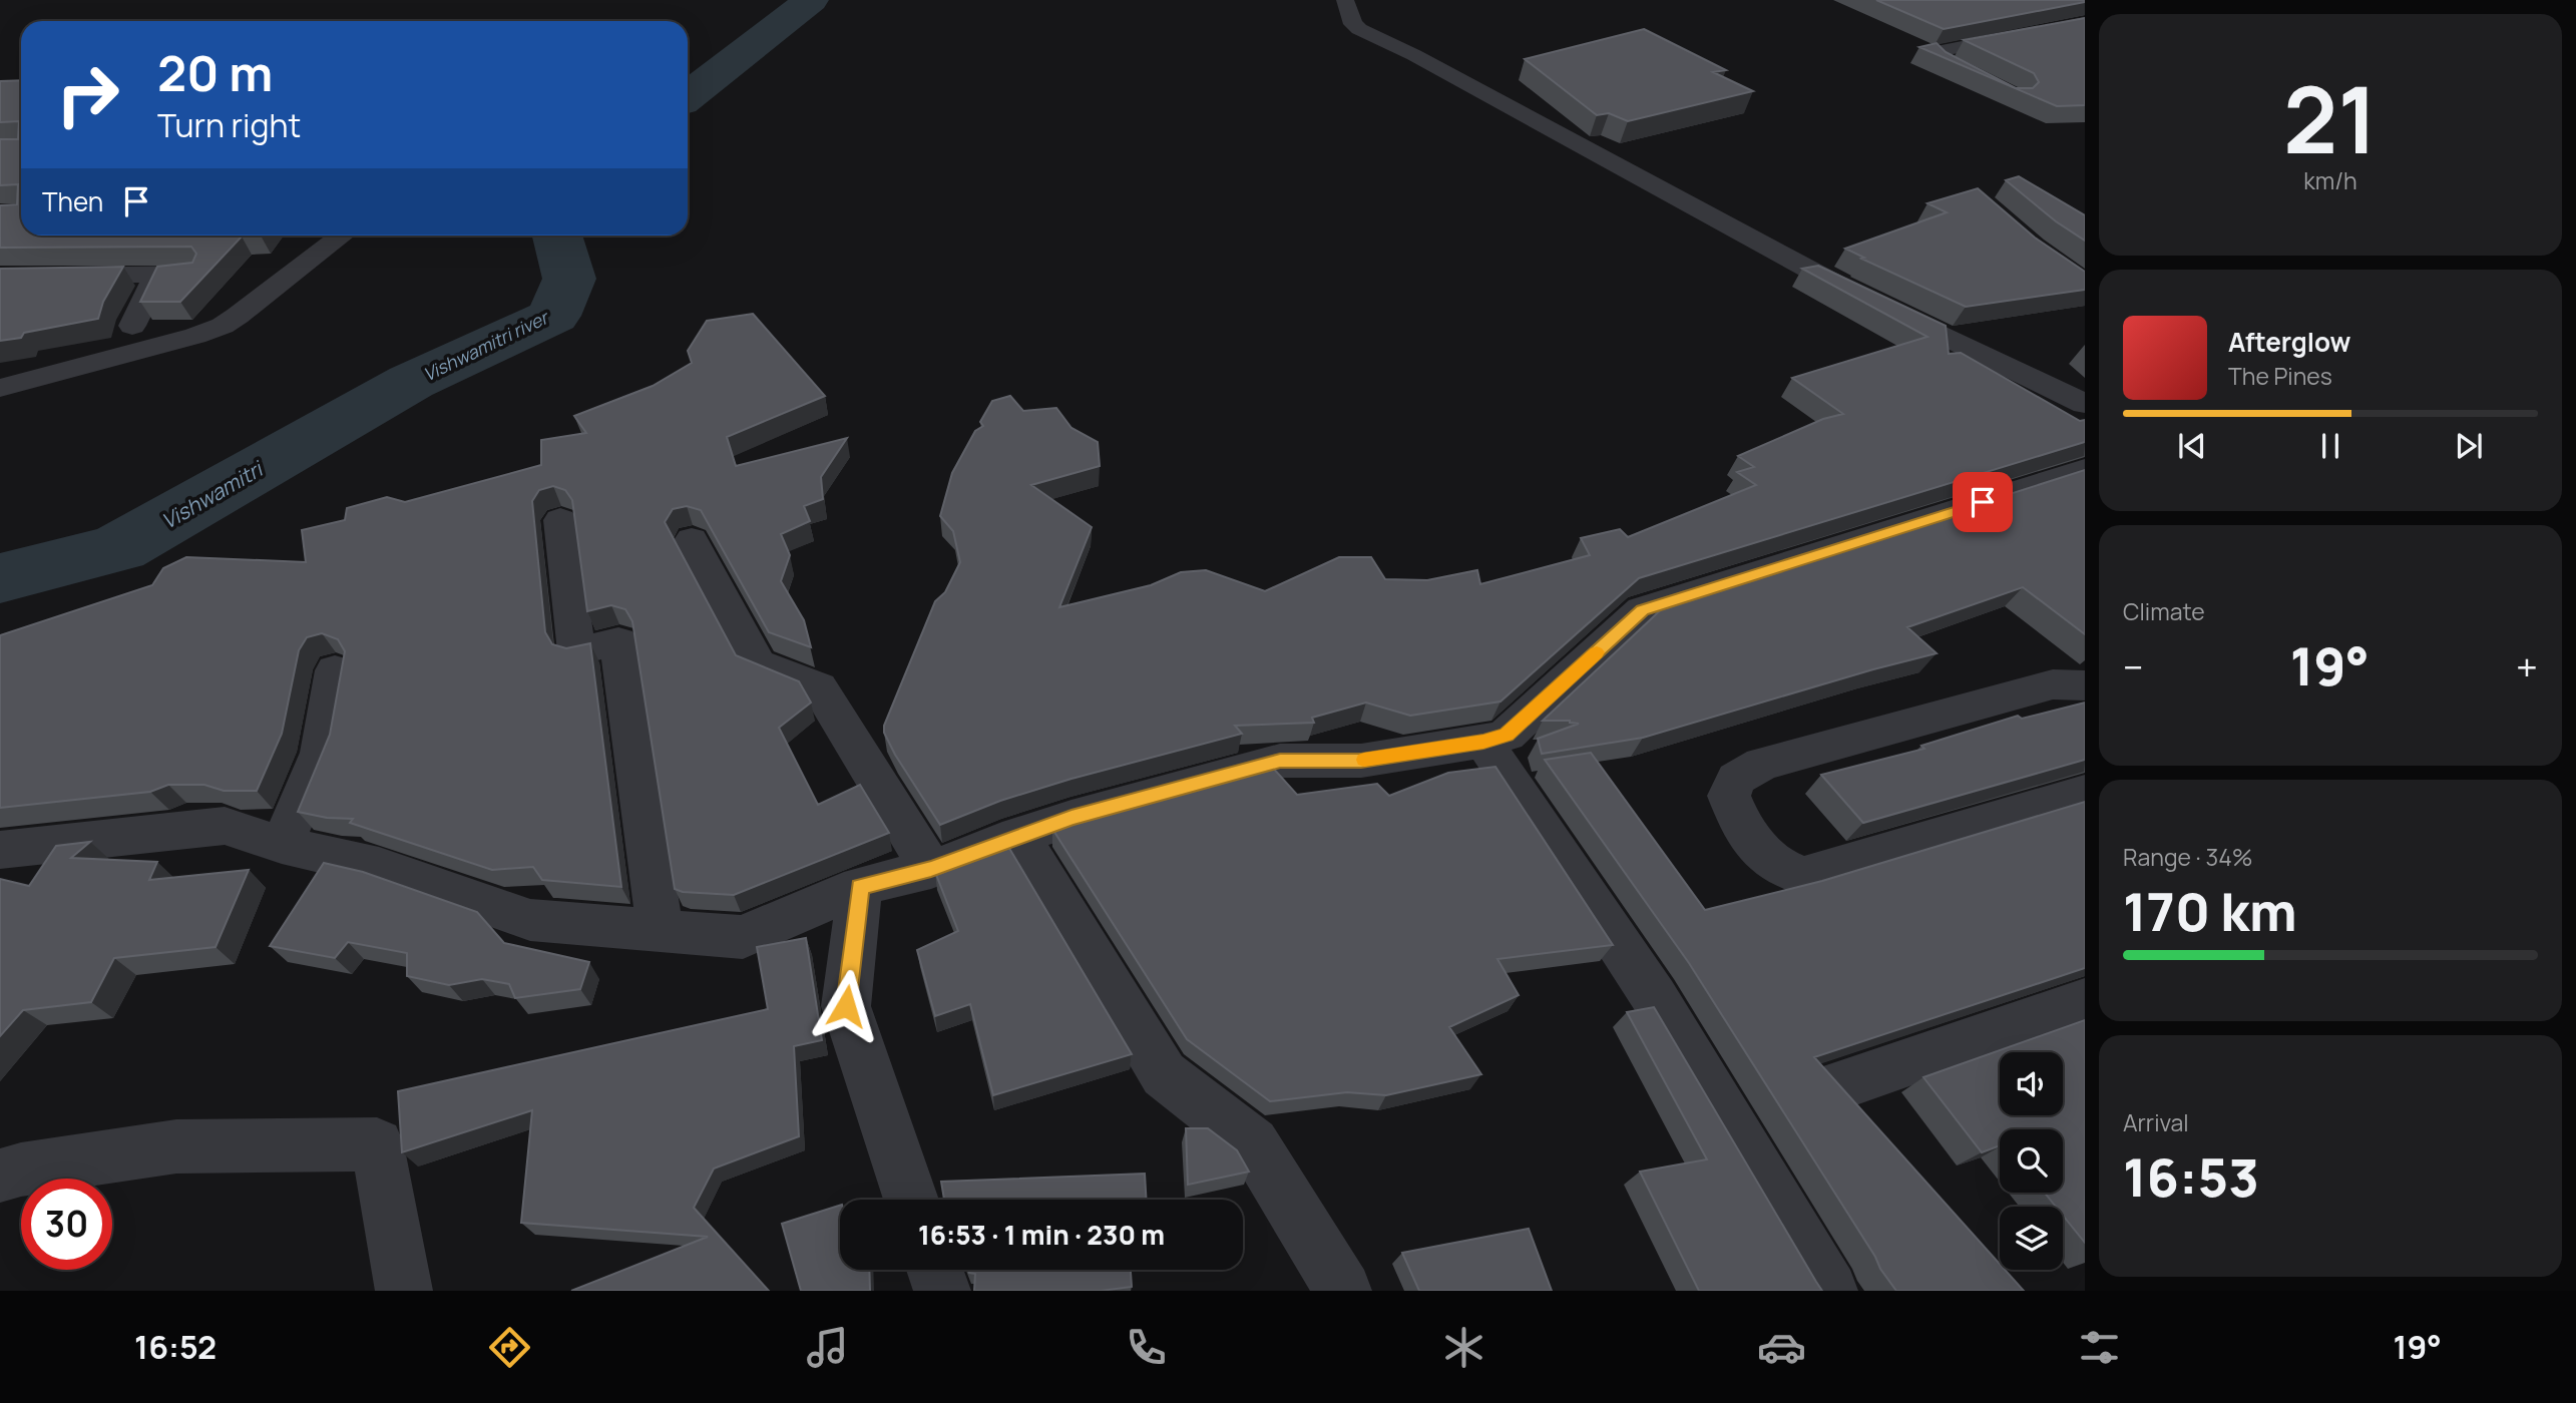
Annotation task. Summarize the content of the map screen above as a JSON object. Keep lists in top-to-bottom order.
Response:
{
  "water": ["Vishwamitri river", "Vishwamitri"],
  "page": {
    "tile": [
      ["21", "km/h"],
      "Climate",
      ["Range · 34%", "170 km"],
      ["Arrival", "16:53"]
    ],
    "turn": ["20 m", "Turn right"],
    "then": "Then",
    "song": ["Afterglow", "The Pines"],
    "heat": ["−", "19°", "+"],
    "limit": "30",
    "trip": "16:53 · 1 min · 230 m",
    "tabs": ["16:52", "19°"]
  }
}
